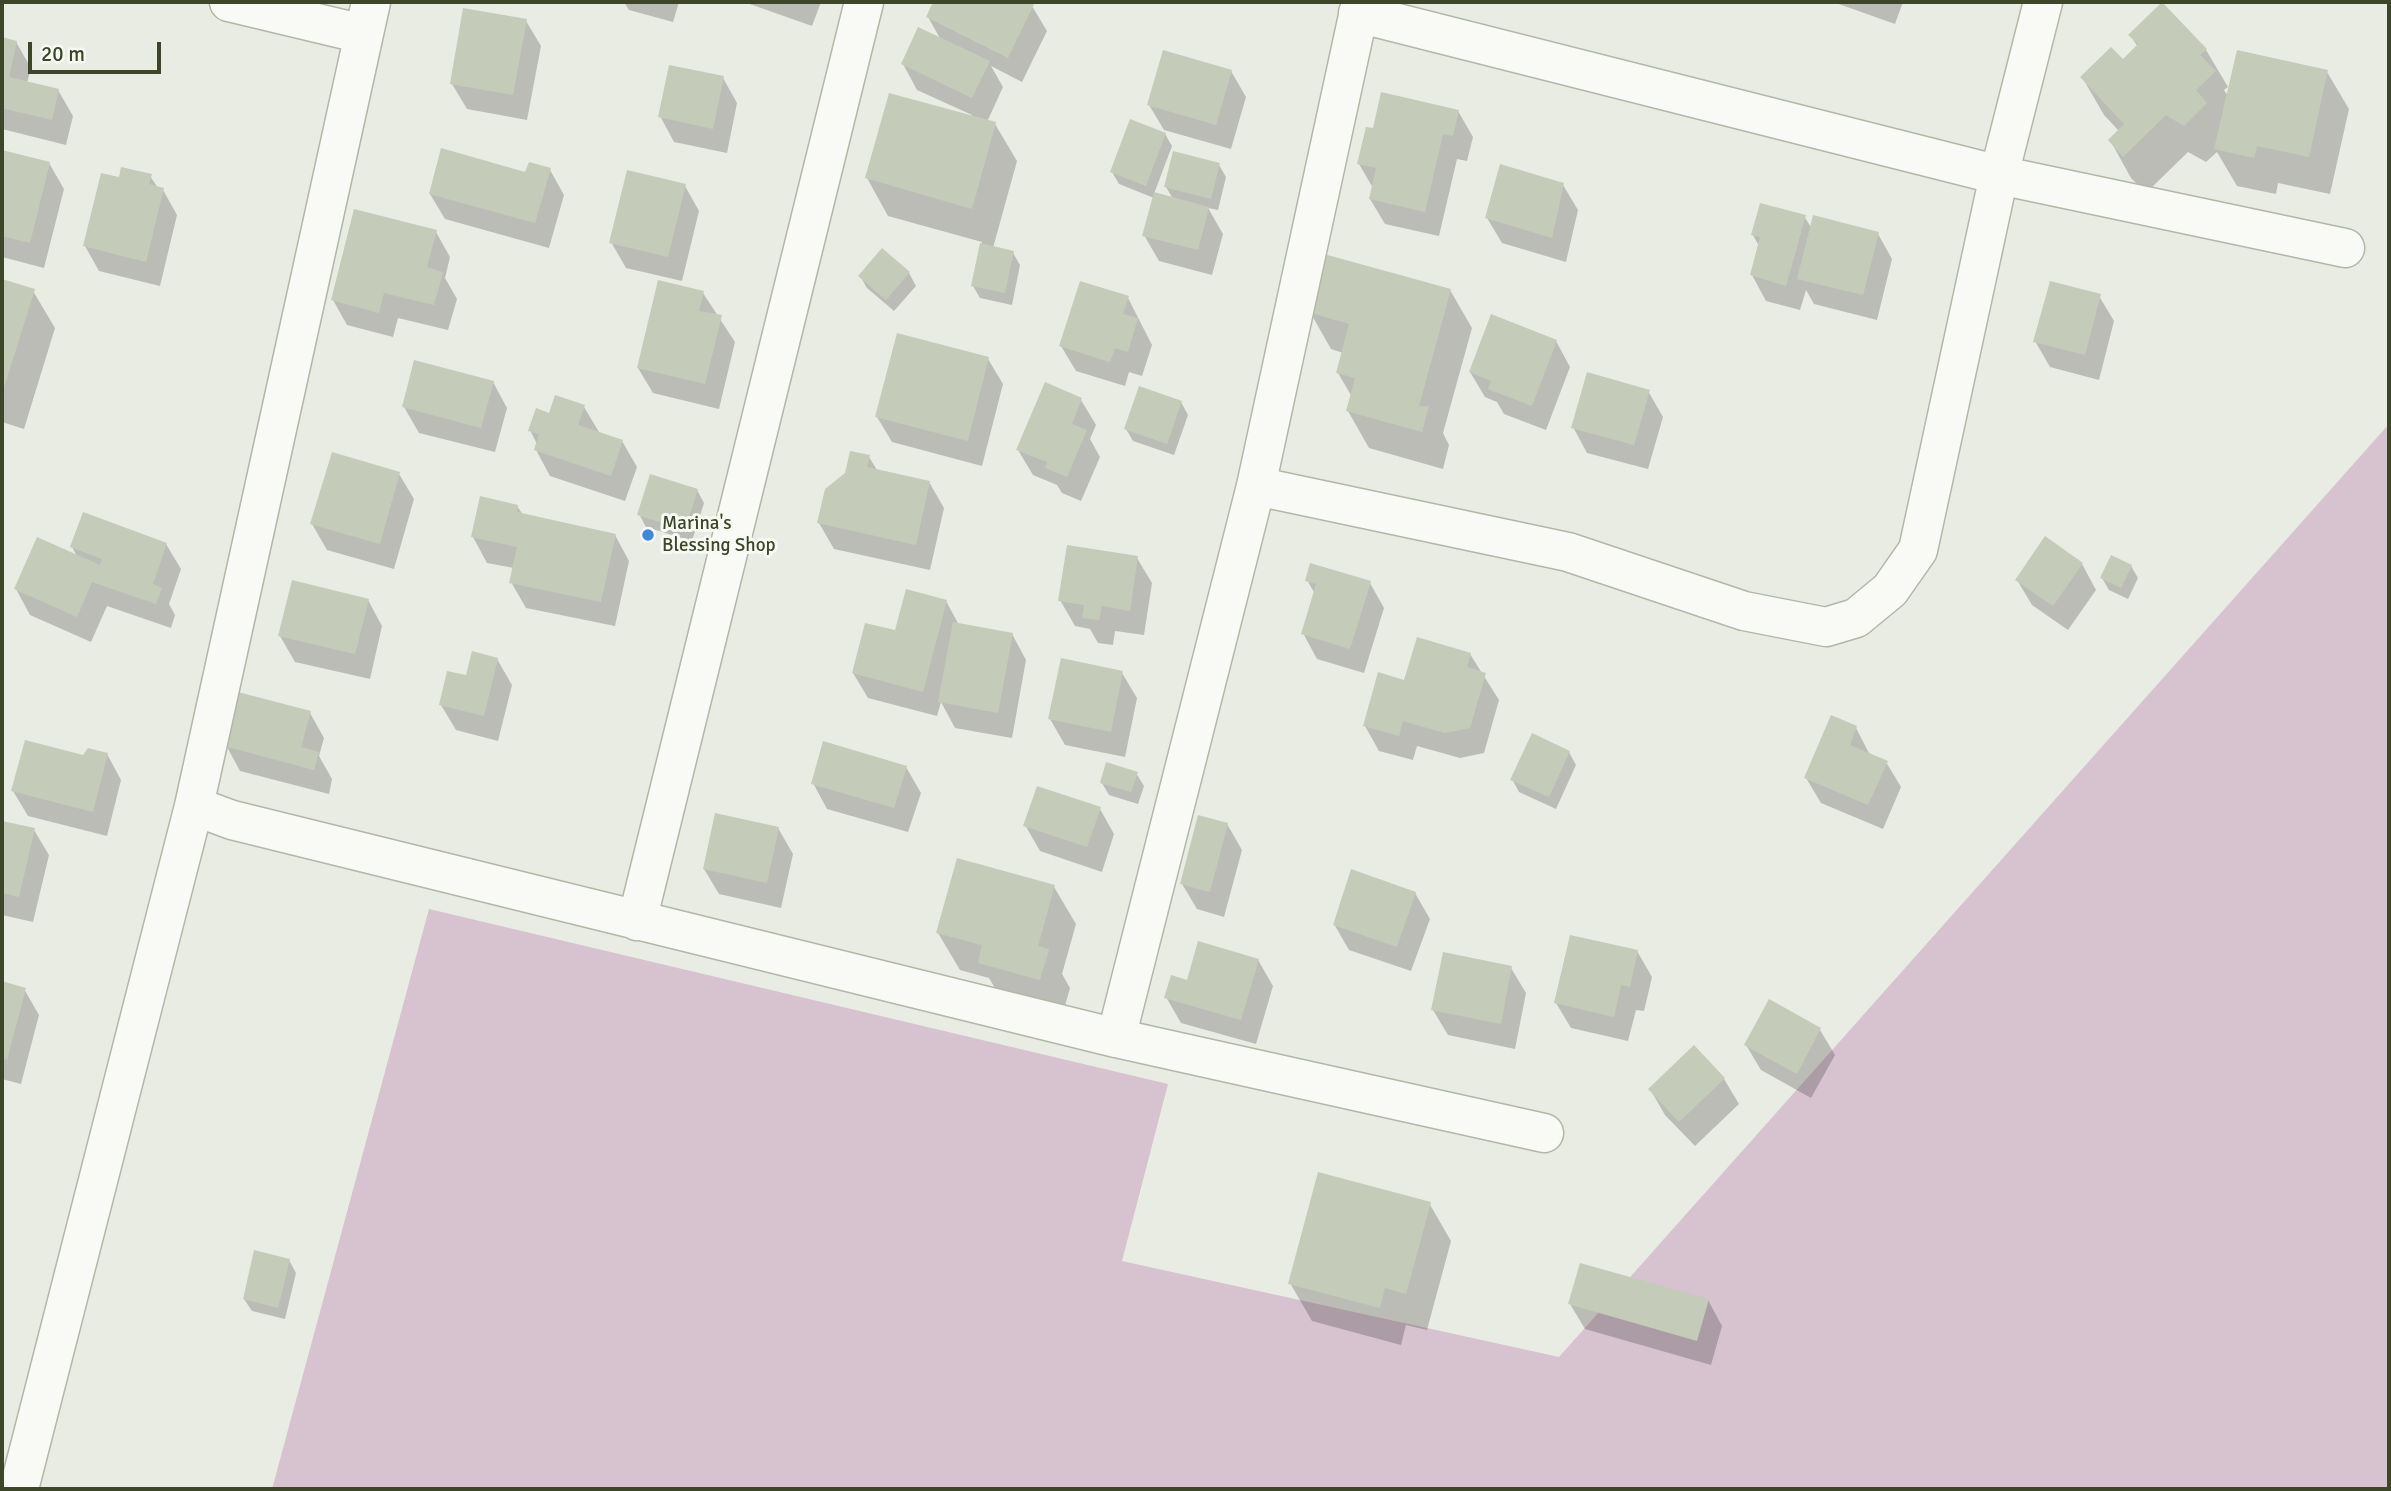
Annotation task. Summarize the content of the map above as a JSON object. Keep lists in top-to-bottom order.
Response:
{
  "places": ["Marina's Blessing Shop"],
  "scale_bar": "20 m"
}
